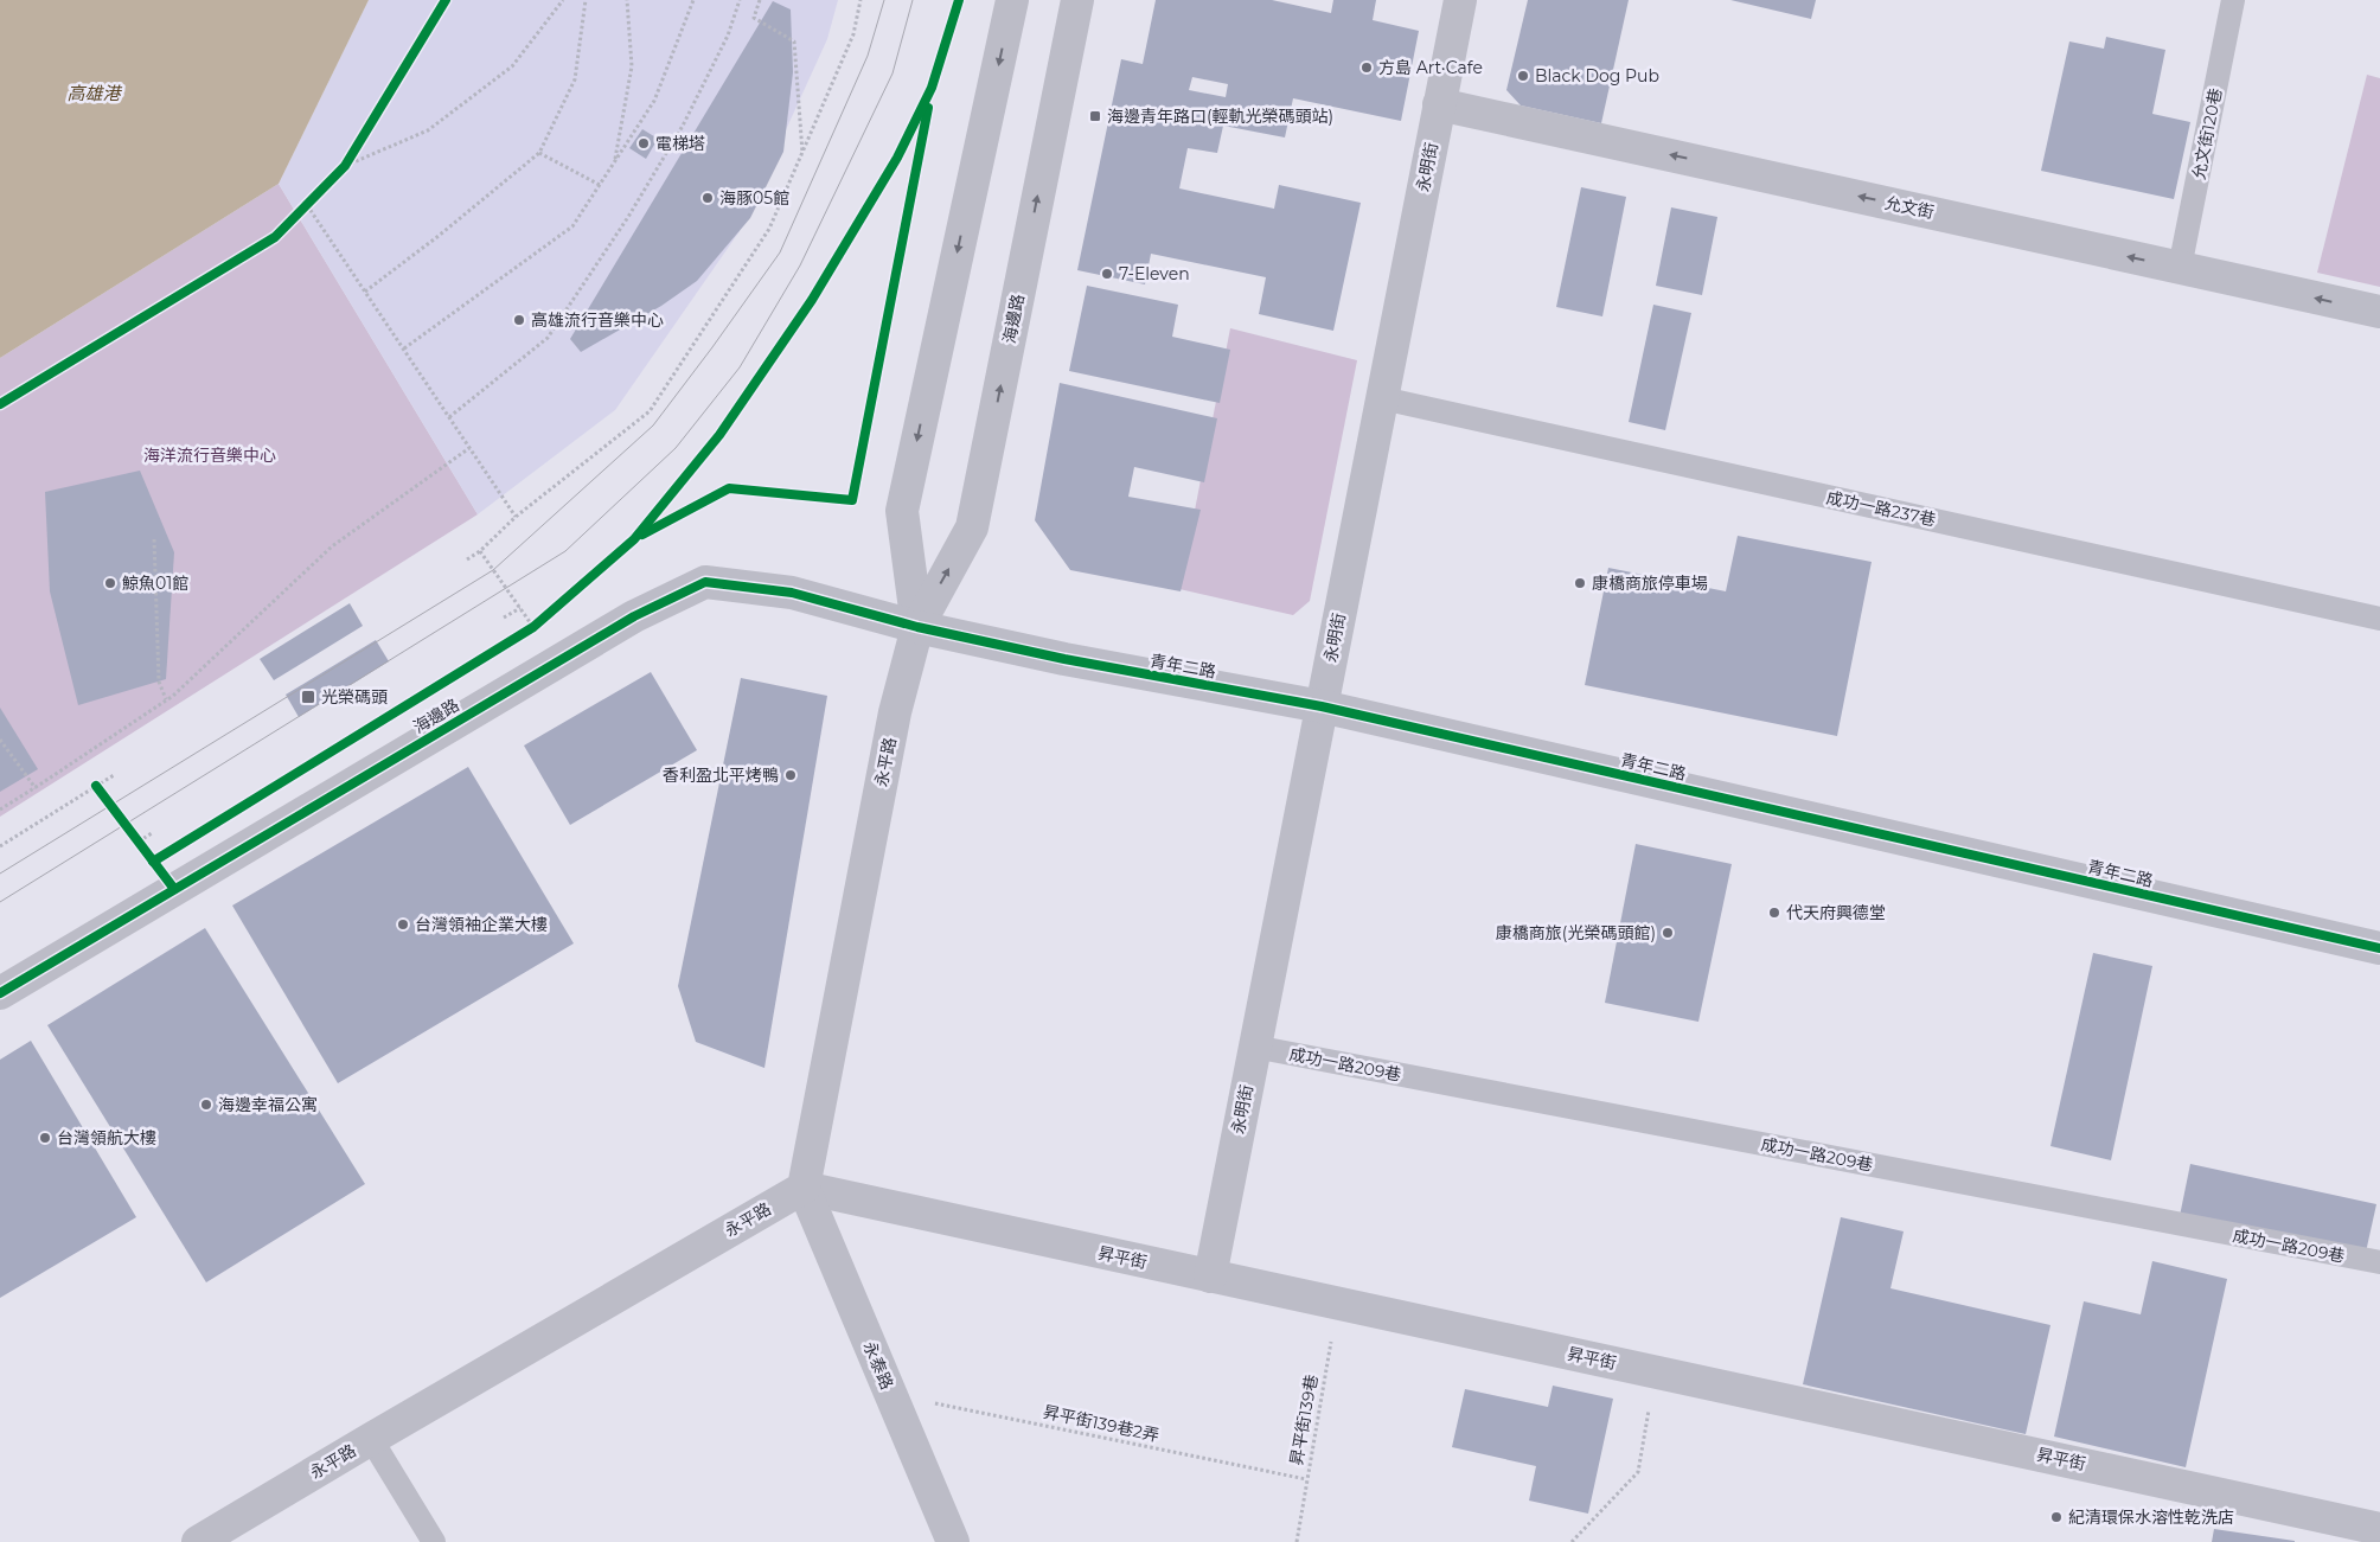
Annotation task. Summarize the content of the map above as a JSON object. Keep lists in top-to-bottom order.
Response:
{
  "streets": {
    "street": [
      "永明街",
      "允文街",
      "海邊路",
      "青年二路",
      "永平路",
      "昇平街",
      "永泰路"
    ],
    "lane": ["允文街120巷", "成功一路237巷", "成功一路209巷"],
    "path": ["昇平街139巷", "昇平街139巷2弄"]
  },
  "crossings": [
    ["允文街120巷", "允文街"],
    ["永明街", "允文街"],
    ["永明街", "成功一路237巷"],
    ["永明街", "青年二路"],
    ["永明街", "成功一路209巷"],
    ["永明街", "昇平街"],
    ["海邊路", "青年二路"],
    ["海邊路", "永平路"],
    ["青年二路", "永平路"],
    ["永平路", "昇平街"],
    ["永平路", "永泰路"],
    ["昇平街", "永泰路"],
    ["昇平街", "昇平街139巷"],
    ["永泰路", "昇平街139巷2弄"],
    ["昇平街139巷", "昇平街139巷2弄"]
  ],
  "one_way": ["允文街"],
  "water": ["高雄港"],
  "parks": ["海洋流行音樂中心"],
  "places": {
    "other": [
      "方島 Art·Cafe",
      "Black Dog Pub",
      "電梯塔",
      "海豚05館",
      "7-Eleven",
      "高雄流行音樂中心",
      "鯨魚01館",
      "康橋商旅停車場",
      "香利盈北平烤鴨",
      "代天府興德堂",
      "台灣領袖企業大樓",
      "康橋商旅(光榮碼頭館)",
      "海邊幸福公寓",
      "台灣領航大樓",
      "紀清環保水溶性乾洗店"
    ],
    "transit": ["海邊青年路口(輕軌光榮碼頭站)", "光榮碼頭"]
  }
}
